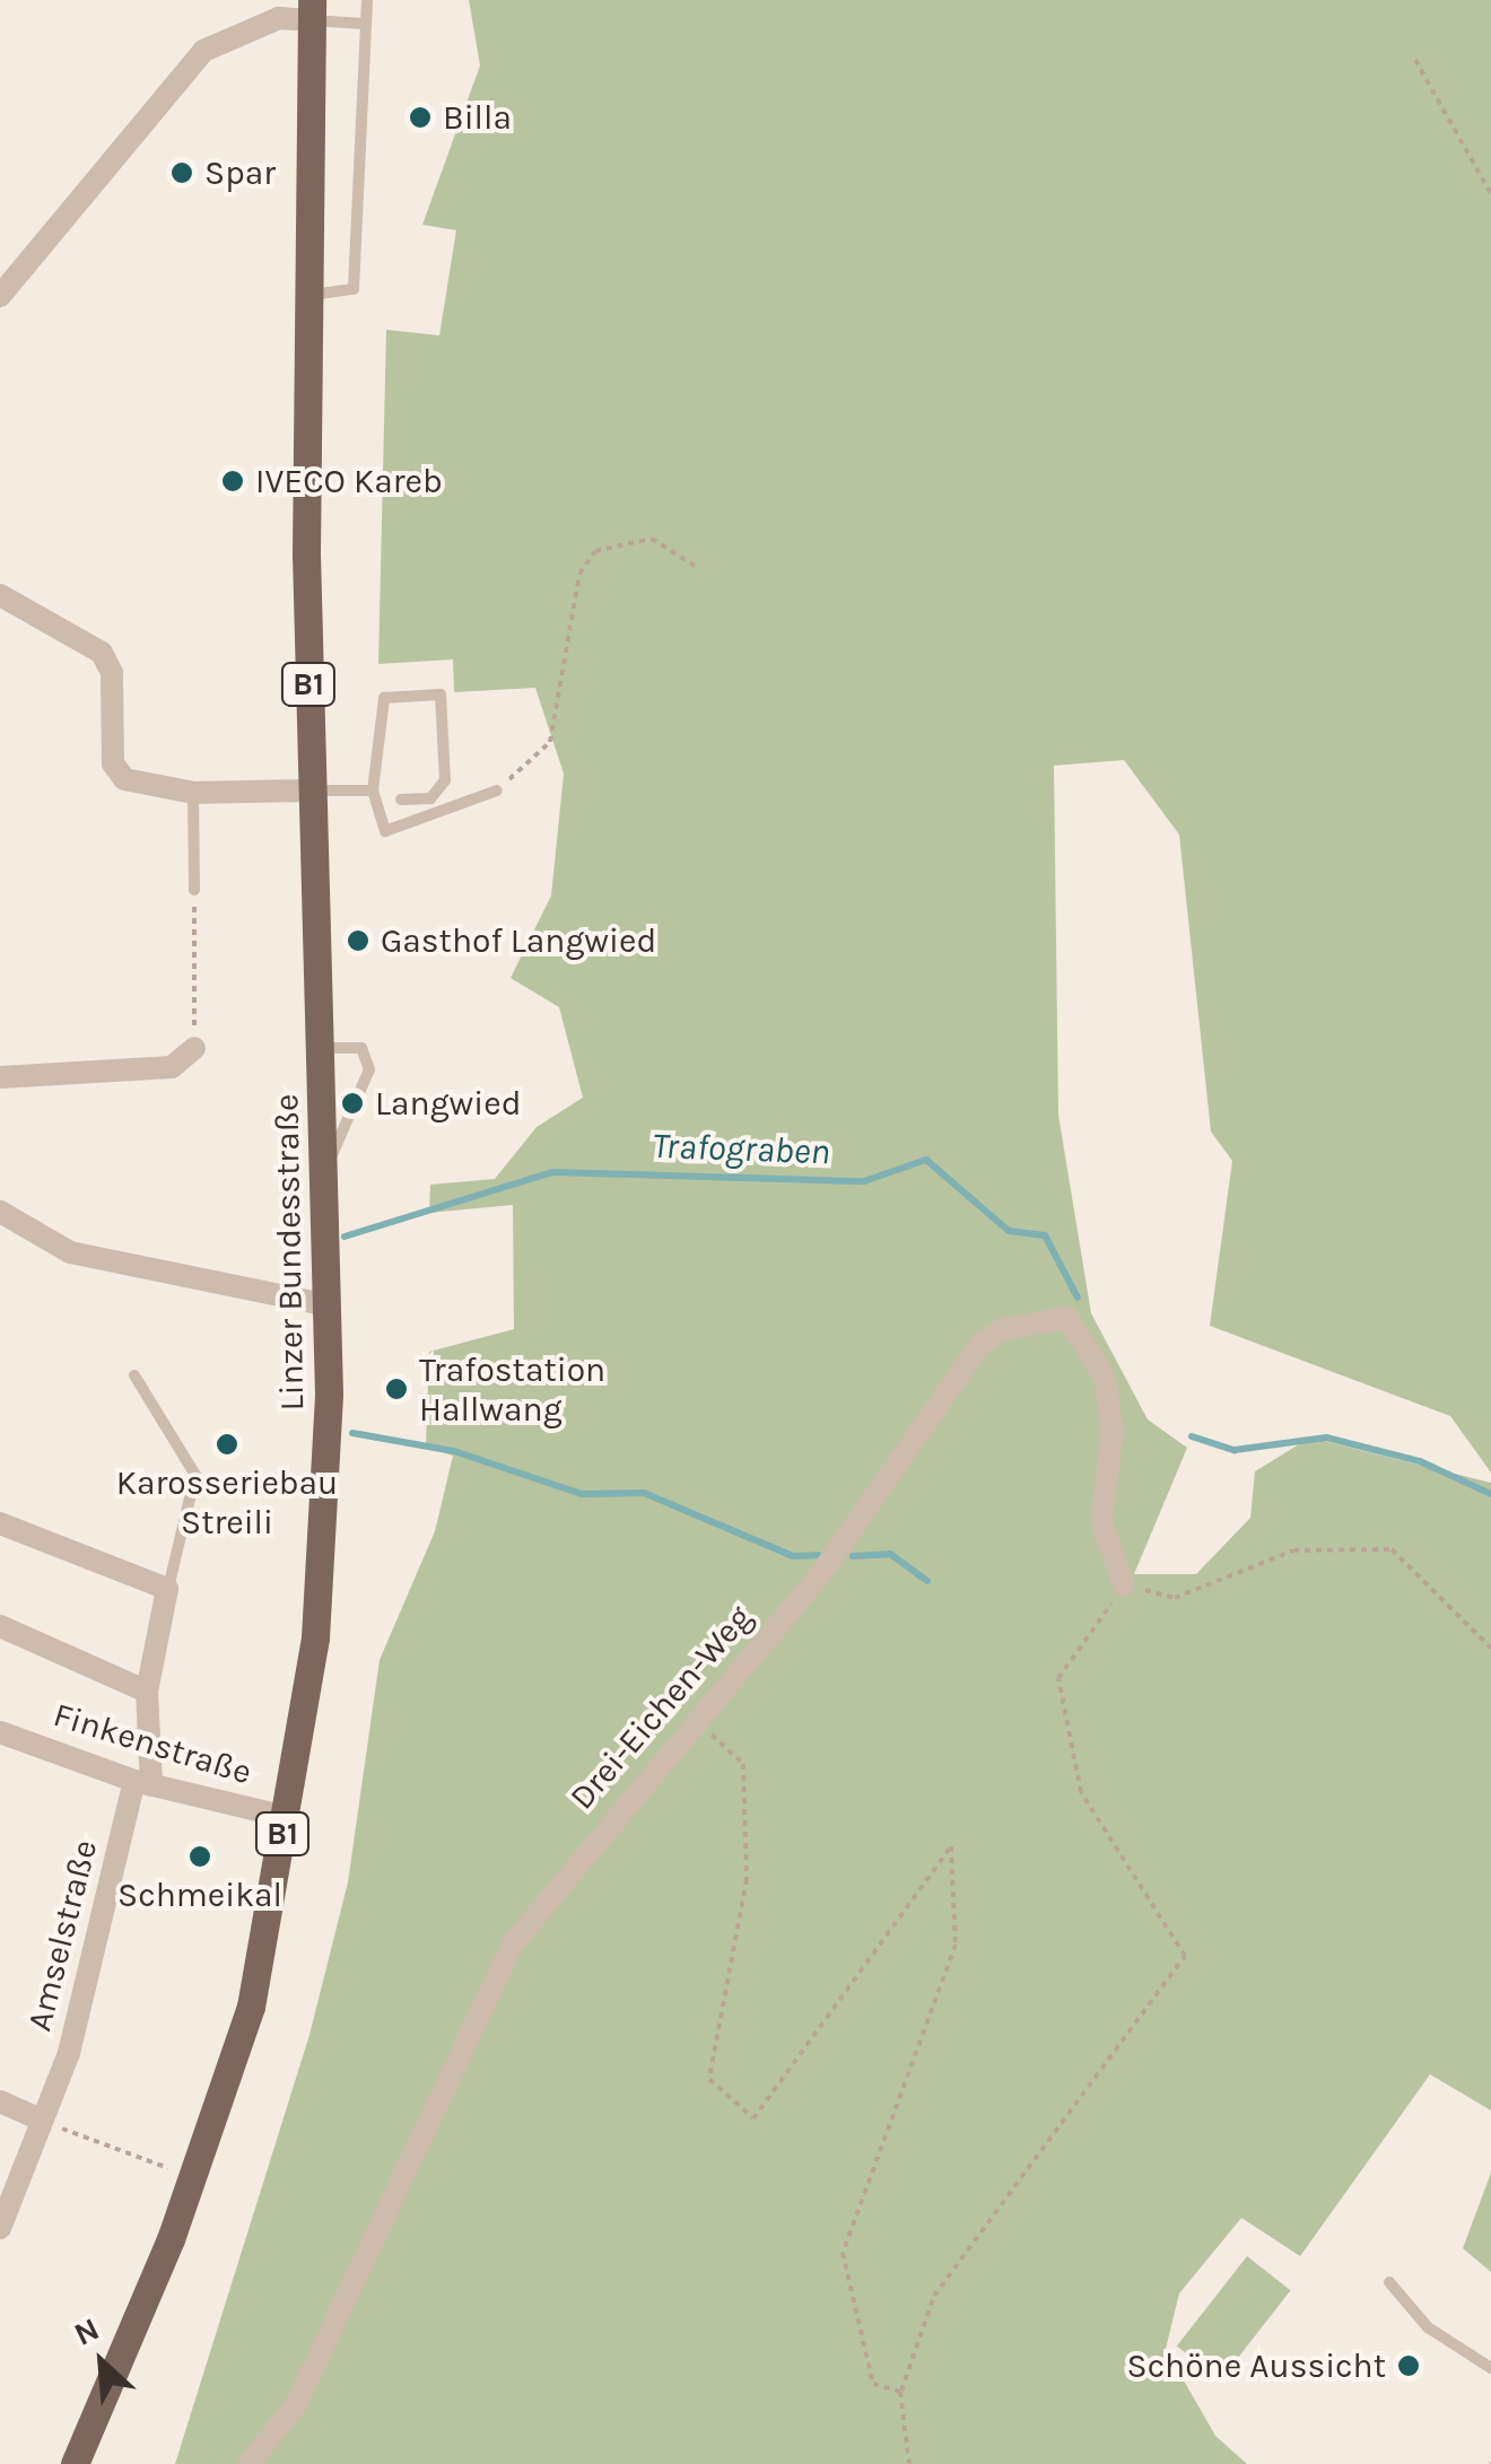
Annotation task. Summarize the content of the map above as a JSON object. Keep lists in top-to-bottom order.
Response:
{
  "streets": {
    "main road": ["B1", "Linzer Bundesstraße"],
    "street": ["Drei-Eichen-Weg", "Finkenstraße", "Amselstraße"]
  },
  "crossings": [
    ["Linzer Bundesstraße", "Finkenstraße"],
    ["Finkenstraße", "Amselstraße"]
  ],
  "water": ["Trafograben"],
  "places": [
    "Billa",
    "Spar",
    "IVECO Kareb",
    "Gasthof Langwied",
    "Langwied",
    "Trafostation Hallwang",
    "Karosseriebau Streili",
    "Schmeikal",
    "Schöne Aussicht"
  ],
  "north": "top left"
}
